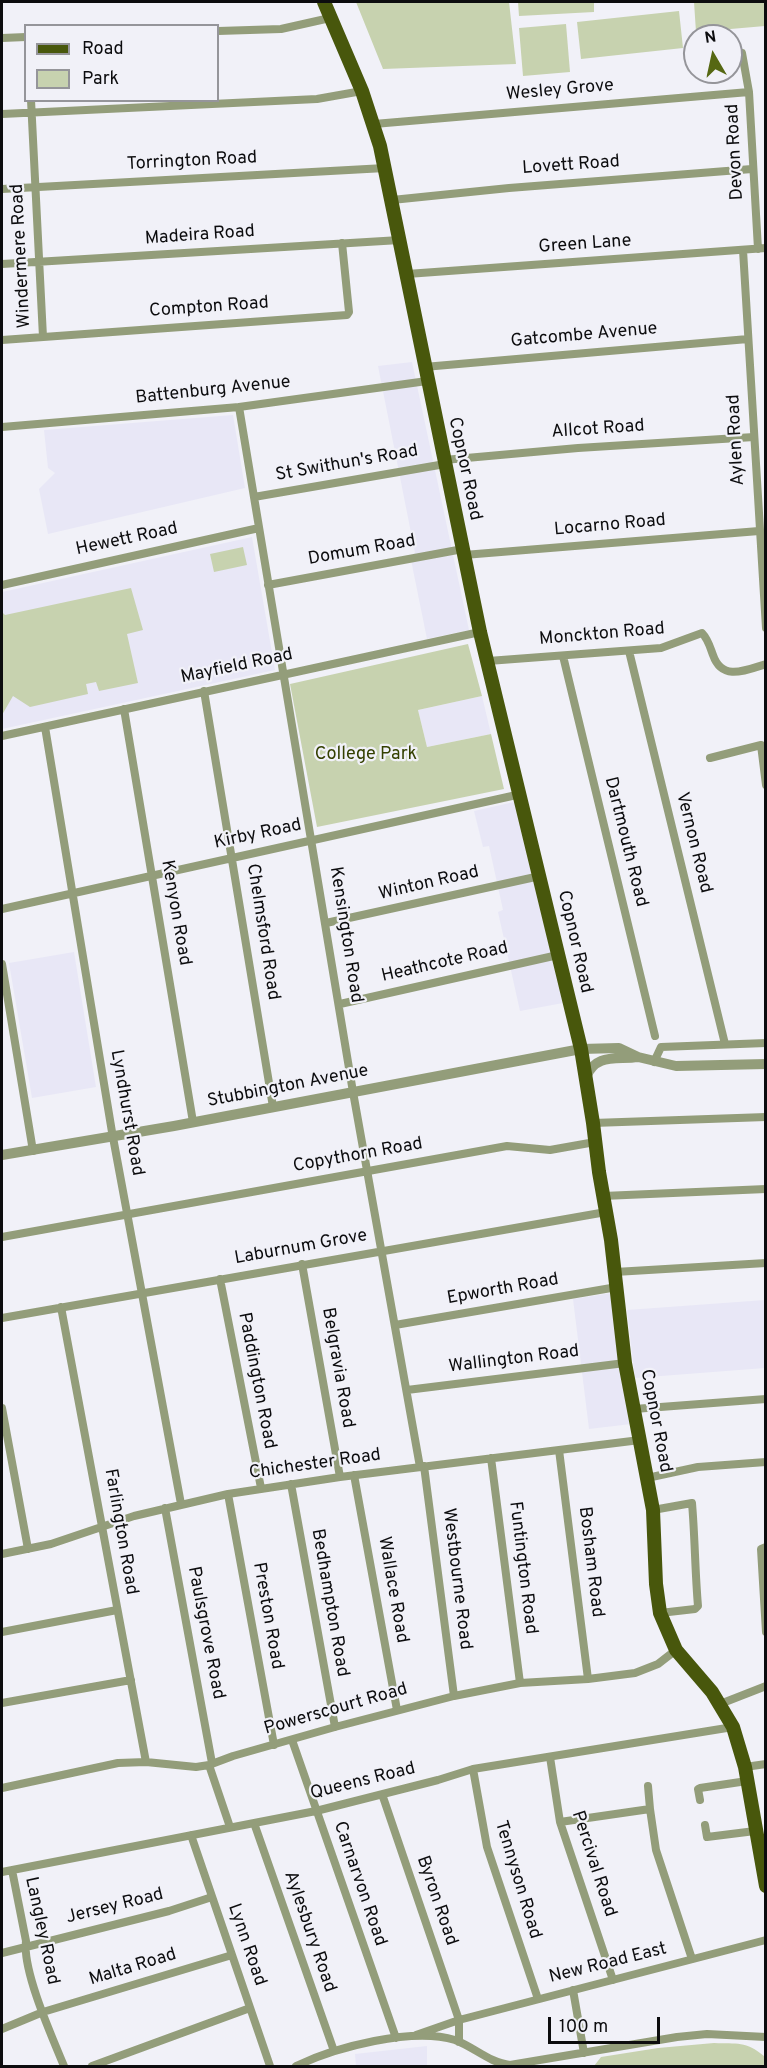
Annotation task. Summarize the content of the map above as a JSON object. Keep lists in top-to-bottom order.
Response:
{
  "streets": {
    "main road": ["Copnor Road"],
    "street": [
      "Wesley Grove",
      "Devon Road",
      "Torrington Road",
      "Lovett Road",
      "Madeira Road",
      "Green Lane",
      "Windermere Road",
      "Compton Road",
      "Gatcombe Avenue",
      "Battenburg Avenue",
      "Allcot Road",
      "Aylen Road",
      "St Swithun's Road",
      "Locarno Road",
      "Hewett Road",
      "Domum Road",
      "Monckton Road",
      "Mayfield Road",
      "Kirby Road",
      "Dartmouth Road",
      "Vernon Road",
      "Winton Road",
      "Kenyon Road",
      "Chelmsford Road",
      "Kensington Road",
      "Heathcote Road",
      "Stubbington Avenue",
      "Lyndhurst Road",
      "Copythorn Road",
      "Laburnum Grove",
      "Epworth Road",
      "Wallington Road",
      "Belgravia Road",
      "Paddington Road",
      "Chichester Road",
      "Farlington Road",
      "Bosham Road",
      "Funtington Road",
      "Westbourne Road",
      "Wallace Road",
      "Bedhampton Road",
      "Preston Road",
      "Paulsgrove Road",
      "Powerscourt Road",
      "Queens Road",
      "Percival Road",
      "Tennyson Road",
      "Carnarvon Road",
      "Byron Road",
      "Jersey Road",
      "Langley Road",
      "Aylesbury Road",
      "Lynn Road",
      "New Road East",
      "Malta Road"
    ]
  },
  "crossings": [
    ["Wesley Grove", "Devon Road"],
    ["Wesley Grove", "Copnor Road"],
    ["Devon Road", "Lovett Road"],
    ["Devon Road", "Green Lane"],
    ["Torrington Road", "Windermere Road"],
    ["Torrington Road", "Copnor Road"],
    ["Lovett Road", "Copnor Road"],
    ["Madeira Road", "Windermere Road"],
    ["Madeira Road", "Compton Road"],
    ["Madeira Road", "Copnor Road"],
    ["Green Lane", "Aylen Road"],
    ["Green Lane", "Copnor Road"],
    ["Windermere Road", "Compton Road"],
    ["Gatcombe Avenue", "Aylen Road"],
    ["Gatcombe Avenue", "Copnor Road"],
    ["Battenburg Avenue", "Copnor Road"],
    ["Battenburg Avenue", "Kensington Road"],
    ["Allcot Road", "Aylen Road"],
    ["Allcot Road", "St Swithun's Road"],
    ["Allcot Road", "Copnor Road"],
    ["Aylen Road", "Locarno Road"],
    ["St Swithun's Road", "Copnor Road"],
    ["St Swithun's Road", "Kensington Road"],
    ["Copnor Road", "Locarno Road"],
    ["Copnor Road", "Domum Road"],
    ["Copnor Road", "Monckton Road"],
    ["Copnor Road", "Mayfield Road"],
    ["Copnor Road", "Kirby Road"],
    ["Copnor Road", "Winton Road"],
    ["Copnor Road", "Heathcote Road"],
    ["Copnor Road", "Stubbington Avenue"],
    ["Copnor Road", "Copythorn Road"],
    ["Copnor Road", "Laburnum Grove"],
    ["Copnor Road", "Epworth Road"],
    ["Copnor Road", "Wallington Road"],
    ["Copnor Road", "Chichester Road"],
    ["Copnor Road", "Powerscourt Road"],
    ["Copnor Road", "Queens Road"],
    ["Locarno Road", "Domum Road"],
    ["Hewett Road", "Kensington Road"],
    ["Domum Road", "Kensington Road"],
    ["Monckton Road", "Dartmouth Road"],
    ["Monckton Road", "Vernon Road"],
    ["Mayfield Road", "Kenyon Road"],
    ["Mayfield Road", "Chelmsford Road"],
    ["Mayfield Road", "Kensington Road"],
    ["Mayfield Road", "Lyndhurst Road"],
    ["Kirby Road", "Kenyon Road"],
    ["Kirby Road", "Chelmsford Road"],
    ["Kirby Road", "Kensington Road"],
    ["Kirby Road", "Lyndhurst Road"],
    ["Winton Road", "Kensington Road"],
    ["Kenyon Road", "Stubbington Avenue"],
    ["Chelmsford Road", "Stubbington Avenue"],
    ["Kensington Road", "Heathcote Road"],
    ["Kensington Road", "Stubbington Avenue"],
    ["Kensington Road", "Copythorn Road"],
    ["Kensington Road", "Laburnum Grove"],
    ["Kensington Road", "Epworth Road"],
    ["Kensington Road", "Wallington Road"],
    ["Kensington Road", "Chichester Road"],
    ["Kensington Road", "Westbourne Road"],
    ["Stubbington Avenue", "Lyndhurst Road"],
    ["Lyndhurst Road", "Copythorn Road"],
    ["Lyndhurst Road", "Laburnum Grove"],
    ["Lyndhurst Road", "Chichester Road"],
    ["Laburnum Grove", "Belgravia Road"],
    ["Laburnum Grove", "Paddington Road"],
    ["Laburnum Grove", "Farlington Road"],
    ["Belgravia Road", "Chichester Road"],
    ["Paddington Road", "Chichester Road"],
    ["Chichester Road", "Farlington Road"],
    ["Chichester Road", "Bosham Road"],
    ["Chichester Road", "Funtington Road"],
    ["Chichester Road", "Westbourne Road"],
    ["Chichester Road", "Wallace Road"],
    ["Chichester Road", "Bedhampton Road"],
    ["Chichester Road", "Preston Road"],
    ["Chichester Road", "Paulsgrove Road"],
    ["Farlington Road", "Powerscourt Road"],
    ["Bosham Road", "Powerscourt Road"],
    ["Funtington Road", "Powerscourt Road"],
    ["Westbourne Road", "Powerscourt Road"],
    ["Wallace Road", "Powerscourt Road"],
    ["Bedhampton Road", "Powerscourt Road"],
    ["Preston Road", "Powerscourt Road"],
    ["Paulsgrove Road", "Powerscourt Road"],
    ["Paulsgrove Road", "Queens Road"],
    ["Powerscourt Road", "Carnarvon Road"],
    ["Queens Road", "Percival Road"],
    ["Queens Road", "Tennyson Road"],
    ["Queens Road", "Carnarvon Road"],
    ["Queens Road", "Byron Road"],
    ["Queens Road", "Langley Road"],
    ["Queens Road", "Aylesbury Road"],
    ["Queens Road", "Lynn Road"],
    ["Percival Road", "New Road East"],
    ["Tennyson Road", "New Road East"],
    ["Byron Road", "New Road East"],
    ["Jersey Road", "Langley Road"],
    ["Jersey Road", "Lynn Road"],
    ["Langley Road", "Malta Road"],
    ["Lynn Road", "Malta Road"]
  ],
  "parks": ["College Park"],
  "legend": ["Road", "Park"],
  "scale_bar": "100 m",
  "north": "top"
}
